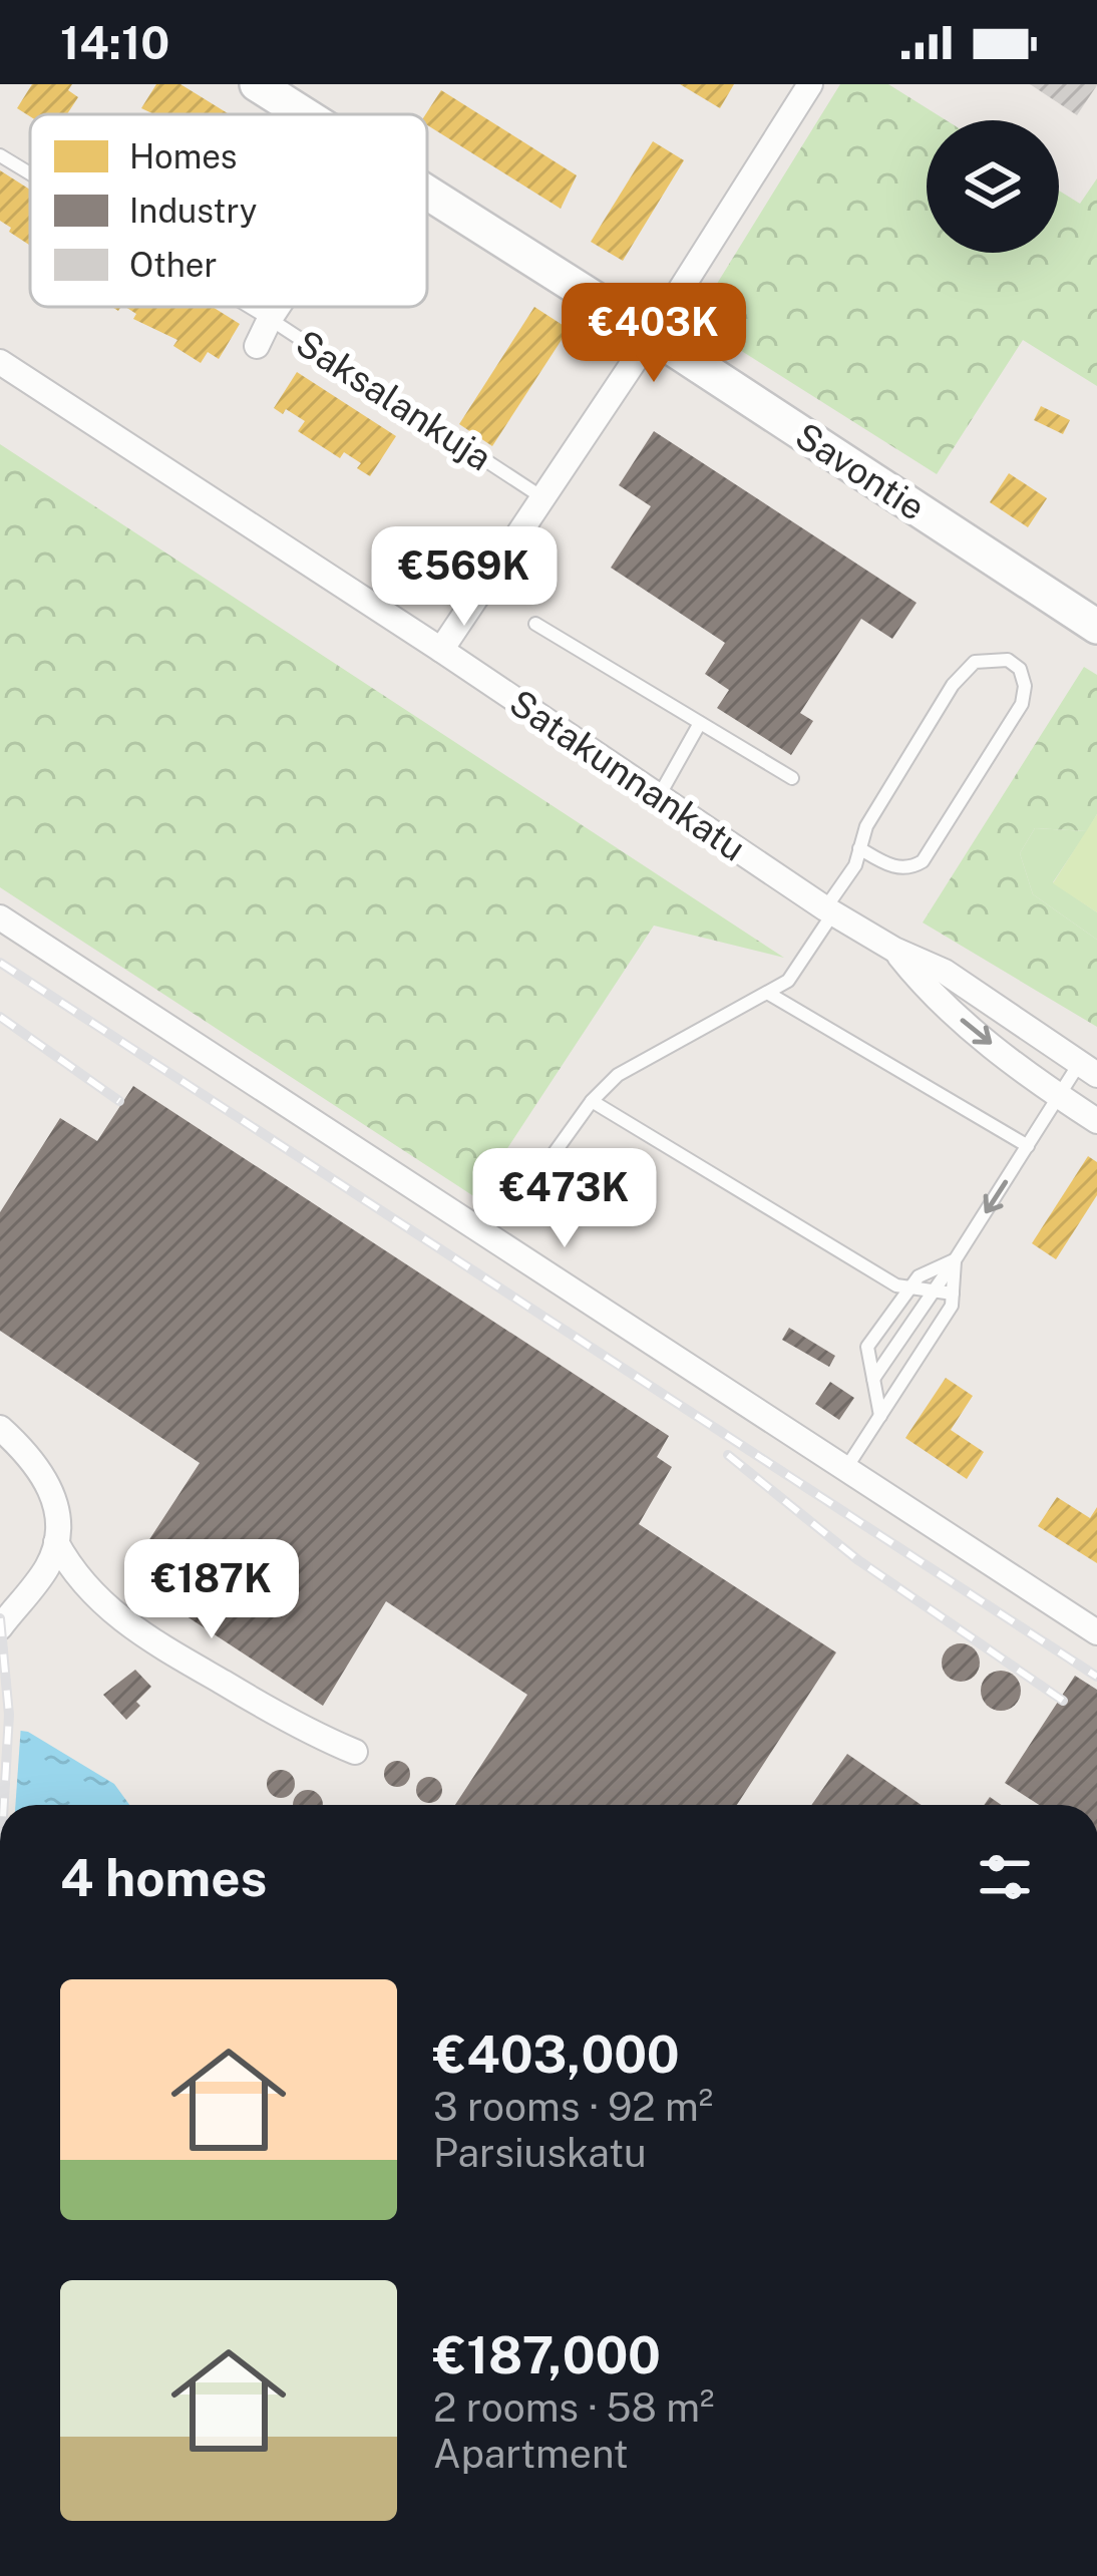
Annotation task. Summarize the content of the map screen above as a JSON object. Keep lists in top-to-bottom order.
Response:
{
  "streets": {
    "street": ["Savontie", "Satakunnankatu"],
    "lane": ["Saksalankuja"]
  },
  "legend": ["Homes", "Industry", "Other"],
  "page": {
    "status": "14:10",
    "price": [
      "€403K",
      "€569K",
      "€473K",
      "€187K"
    ],
    "heading": "4 homes",
    "list": [
      {
        "name": "€403,000",
        "note": "3 rooms · 92 m² · Parsiuskatu"
      },
      {
        "name": "€187,000",
        "note": "2 rooms · 58 m² · Apartment"
      }
    ]
  }
}
